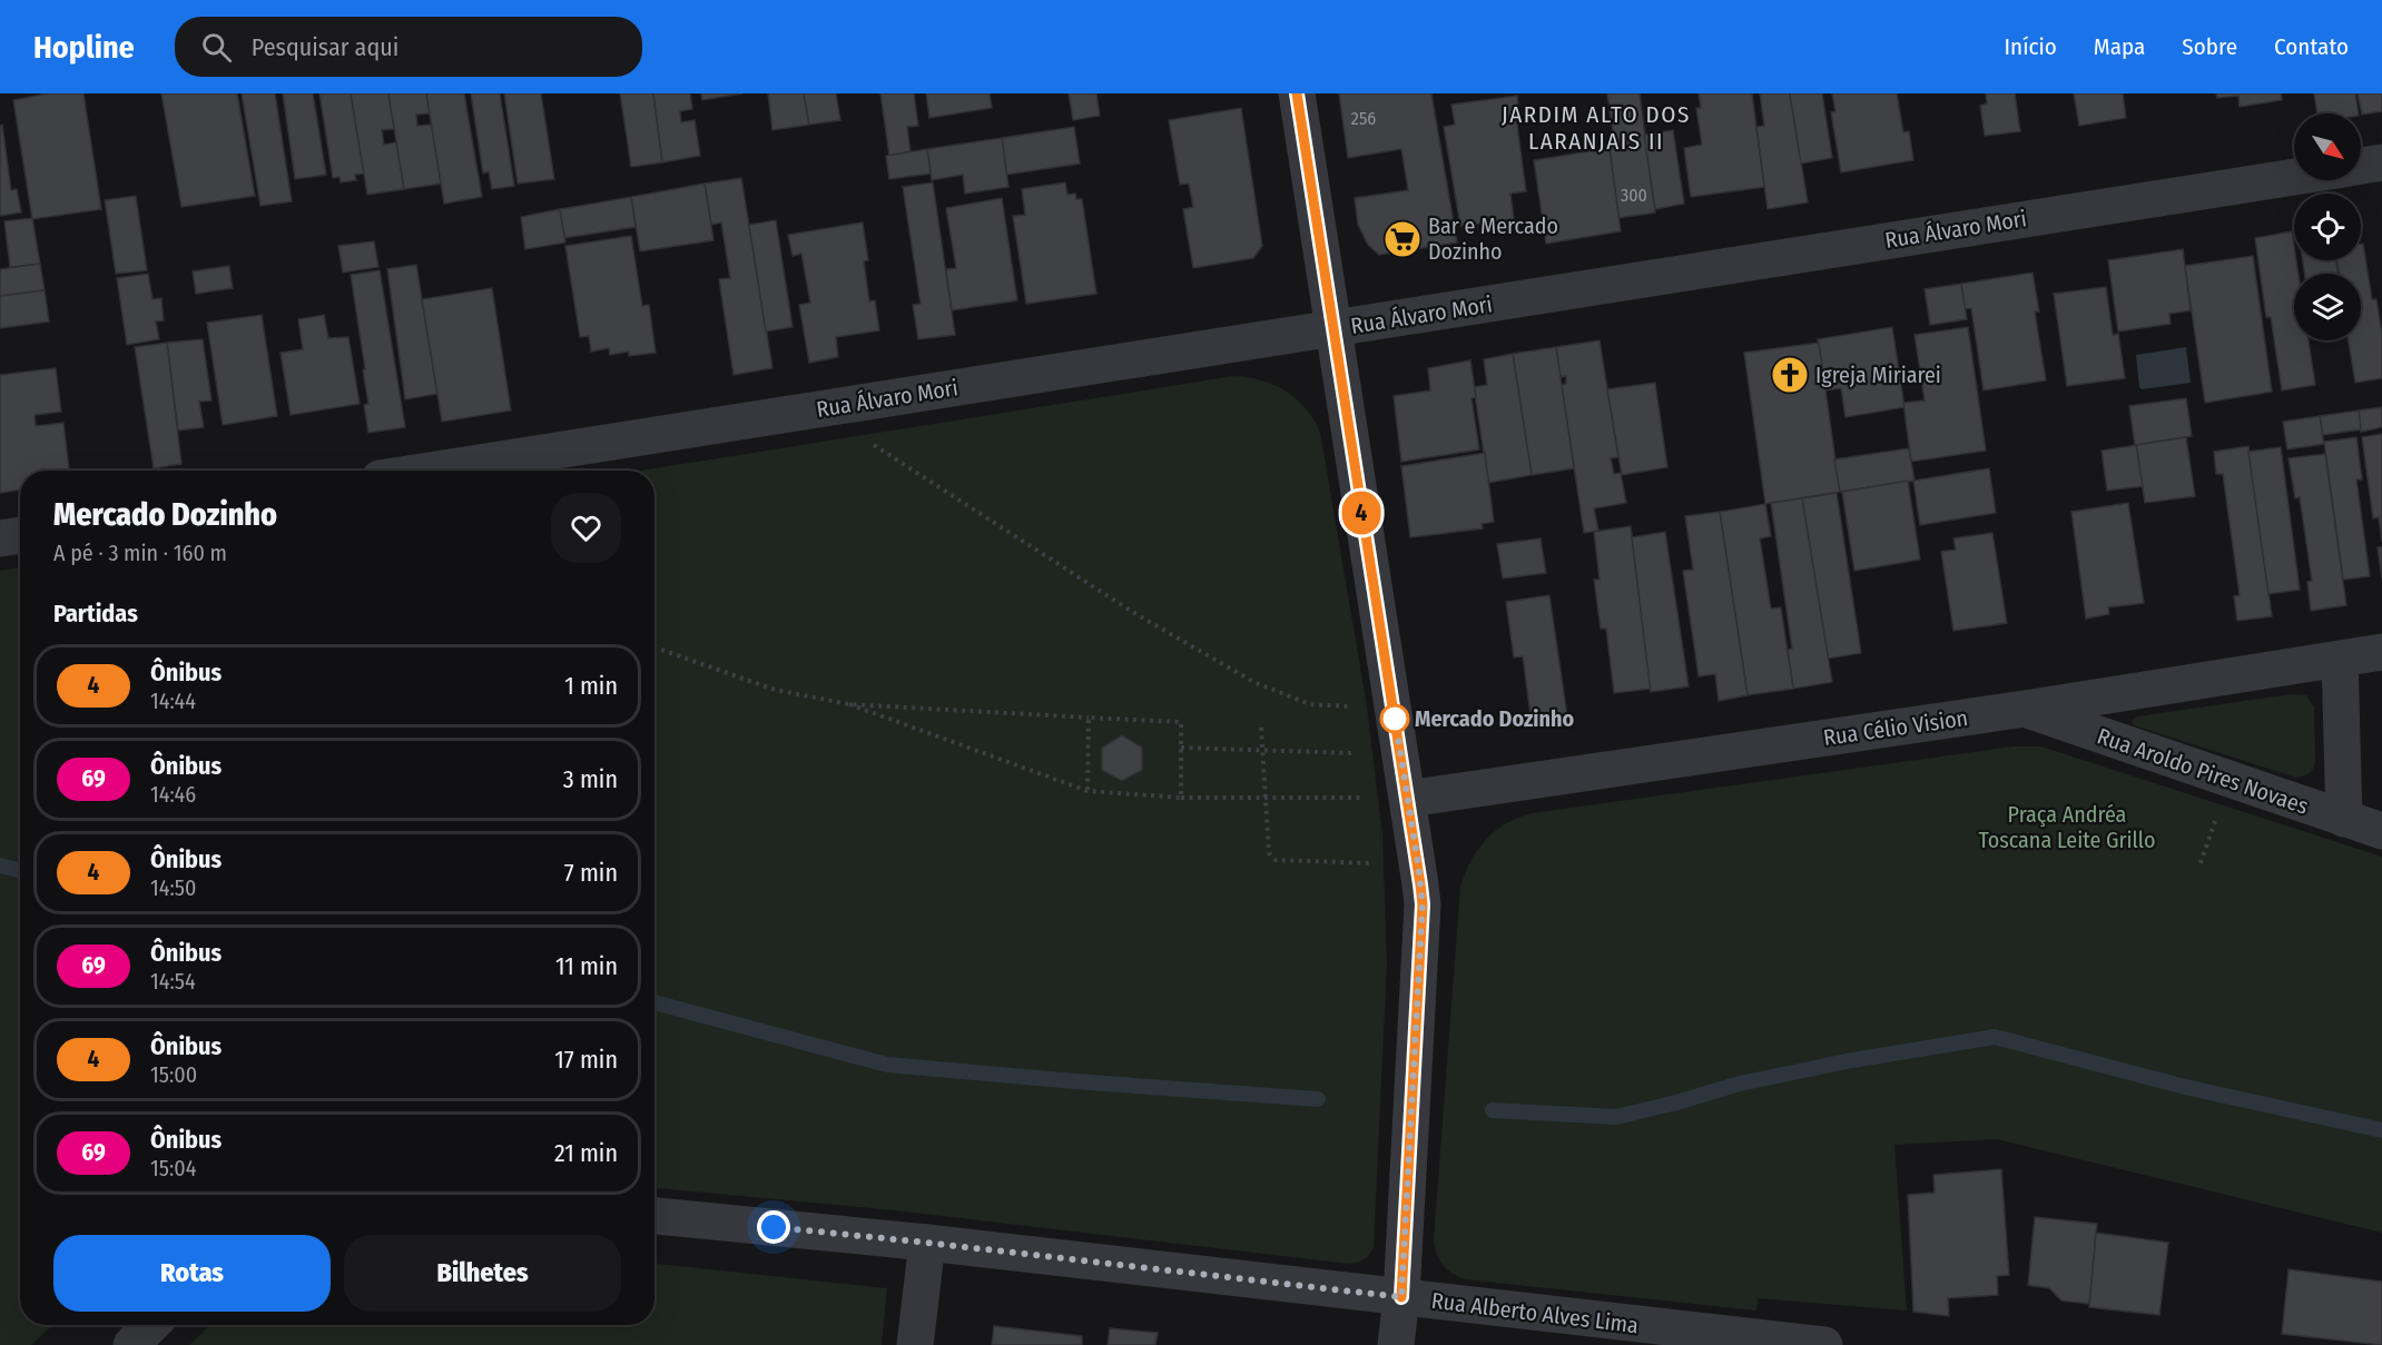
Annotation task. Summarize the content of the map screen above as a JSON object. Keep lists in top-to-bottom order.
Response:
{
  "streets": {
    "street": [
      "Rua Álvaro Mori",
      "Rua Célio Vision",
      "Rua Aroldo Pires Novaes",
      "Rua Alberto Alves Lima"
    ]
  },
  "crossings": [
    ["Rua Célio Vision", "Rua Aroldo Pires Novaes"]
  ],
  "districts": ["JARDIM ALTO DOS LARANJAIS II"],
  "parks": ["Praça Andréa Toscana Leite Grillo"],
  "places": {
    "supermarket": ["Bar e Mercado Dozinho"],
    "church": ["Igreja Miriarei"],
    "other": ["Mercado Dozinho"]
  },
  "lines": ["bus line 4"],
  "house_numbers": ["256", "300"],
  "north": "bottom right",
  "page": {
    "header": "Hopline",
    "search": "Pesquisar aqui",
    "nav": [
      "Início",
      "Mapa",
      "Sobre",
      "Contato"
    ],
    "on_map": "4",
    "heading": [
      ["Mercado Dozinho", "A pé · 3 min · 160 m"],
      "Partidas"
    ],
    "list": [
      {
        "mark": "4",
        "name": "Ônibus",
        "note": "14:44",
        "value": "1 min"
      },
      {
        "mark": "69",
        "name": "Ônibus",
        "note": "14:46",
        "value": "3 min"
      },
      {
        "mark": "4",
        "name": "Ônibus",
        "note": "14:50",
        "value": "7 min"
      },
      {
        "mark": "69",
        "name": "Ônibus",
        "note": "14:54",
        "value": "11 min"
      },
      {
        "mark": "4",
        "name": "Ônibus",
        "note": "15:00",
        "value": "17 min"
      },
      {
        "mark": "69",
        "name": "Ônibus",
        "note": "15:04",
        "value": "21 min"
      }
    ],
    "buttons": ["Rotas", "Bilhetes"]
  }
}
